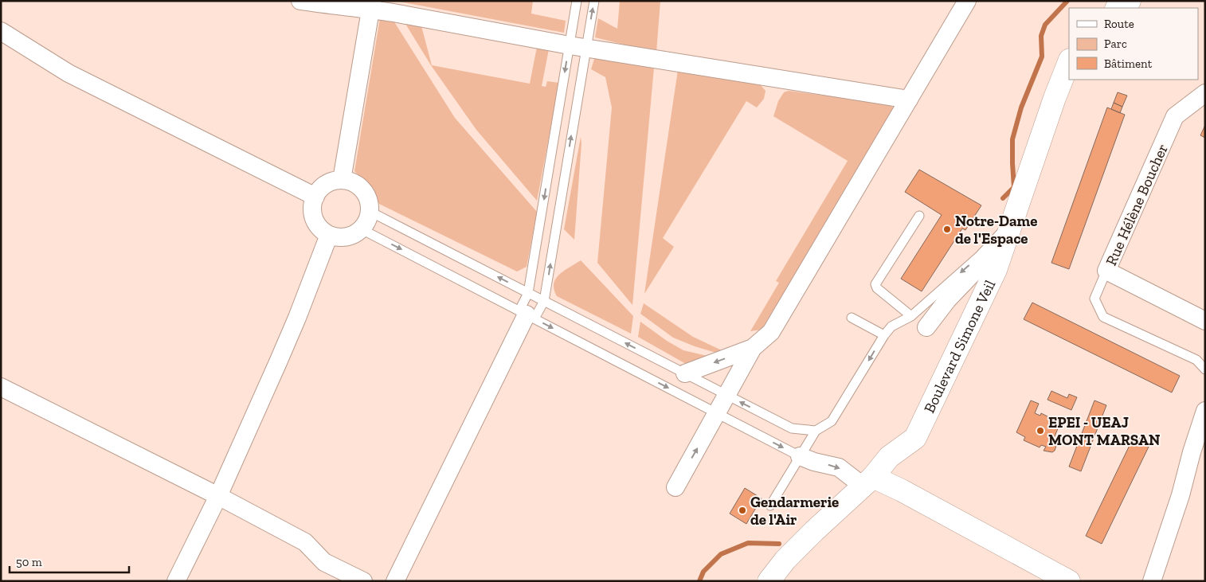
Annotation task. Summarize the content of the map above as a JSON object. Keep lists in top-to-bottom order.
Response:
{
  "streets": {
    "main road": ["Boulevard Simone Veil"],
    "street": ["Rue Hélène Boucher"]
  },
  "places": ["Notre-Dame de l'Espace", "EPEI - UEAJ MONT MARSAN", "Gendarmerie de l'Air"],
  "legend": ["Route", "Parc", "Bâtiment"],
  "scale_bar": "50 m"
}
